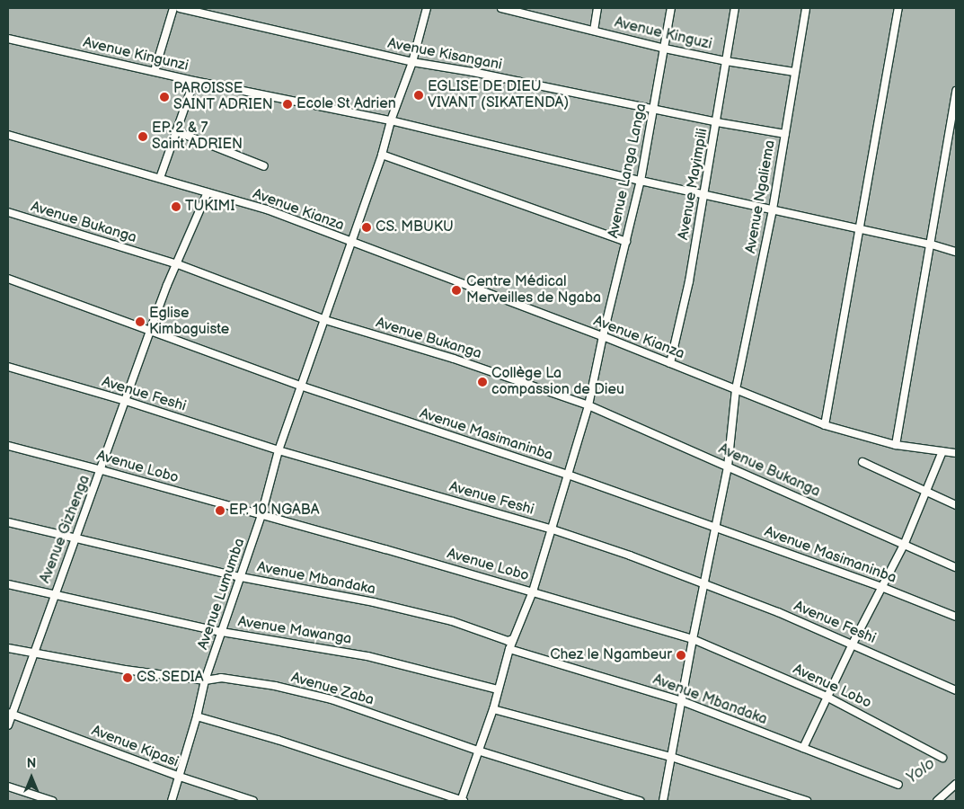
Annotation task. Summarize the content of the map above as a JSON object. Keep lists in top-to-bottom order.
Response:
{
  "streets": {
    "street": [
      "Avenue Kinguzi",
      "Avenue Kingunzi",
      "Avenue Kisangani",
      "Avenue Langa Langa",
      "Avenue Mayimpili",
      "Avenue Ngaliema",
      "Avenue Kianza",
      "Avenue Bukanga",
      "Avenue Feshi",
      "Avenue Masimaninba",
      "Avenue Lobo",
      "Avenue Gizhenga",
      "Avenue Mbandaka",
      "Avenue Lumumba",
      "Avenue Mawanga",
      "Avenue Zaba",
      "Avenue Kipasi"
    ]
  },
  "crossings": [
    ["Avenue Kinguzi", "Avenue Langa Langa"],
    ["Avenue Kinguzi", "Avenue Mayimpili"],
    ["Avenue Kinguzi", "Avenue Ngaliema"],
    ["Avenue Kingunzi", "Avenue Langa Langa"],
    ["Avenue Kingunzi", "Avenue Mayimpili"],
    ["Avenue Kingunzi", "Avenue Ngaliema"],
    ["Avenue Kingunzi", "Avenue Lumumba"],
    ["Avenue Kisangani", "Avenue Langa Langa"],
    ["Avenue Kisangani", "Avenue Mayimpili"],
    ["Avenue Kisangani", "Avenue Ngaliema"],
    ["Avenue Kisangani", "Avenue Lumumba"],
    ["Avenue Langa Langa", "Avenue Kianza"],
    ["Avenue Langa Langa", "Avenue Bukanga"],
    ["Avenue Langa Langa", "Avenue Feshi"],
    ["Avenue Langa Langa", "Avenue Masimaninba"],
    ["Avenue Langa Langa", "Avenue Lobo"],
    ["Avenue Langa Langa", "Avenue Mbandaka"],
    ["Avenue Langa Langa", "Avenue Mawanga"],
    ["Avenue Langa Langa", "Avenue Zaba"],
    ["Avenue Mayimpili", "Avenue Kianza"],
    ["Avenue Ngaliema", "Avenue Kianza"],
    ["Avenue Ngaliema", "Avenue Bukanga"],
    ["Avenue Ngaliema", "Avenue Feshi"],
    ["Avenue Ngaliema", "Avenue Masimaninba"],
    ["Avenue Ngaliema", "Avenue Lobo"],
    ["Avenue Ngaliema", "Avenue Mbandaka"],
    ["Avenue Kianza", "Avenue Gizhenga"],
    ["Avenue Kianza", "Avenue Lumumba"],
    ["Avenue Bukanga", "Avenue Gizhenga"],
    ["Avenue Bukanga", "Avenue Lumumba"],
    ["Avenue Feshi", "Avenue Gizhenga"],
    ["Avenue Feshi", "Avenue Lumumba"],
    ["Avenue Masimaninba", "Avenue Gizhenga"],
    ["Avenue Masimaninba", "Avenue Lumumba"],
    ["Avenue Lobo", "Avenue Gizhenga"],
    ["Avenue Lobo", "Avenue Lumumba"],
    ["Avenue Gizhenga", "Avenue Mbandaka"],
    ["Avenue Gizhenga", "Avenue Mawanga"],
    ["Avenue Gizhenga", "Avenue Zaba"],
    ["Avenue Gizhenga", "Avenue Kipasi"],
    ["Avenue Mbandaka", "Avenue Lumumba"],
    ["Avenue Lumumba", "Avenue Mawanga"],
    ["Avenue Lumumba", "Avenue Zaba"],
    ["Avenue Lumumba", "Avenue Kipasi"]
  ],
  "water": ["Yolo"],
  "places": [
    "EGLISE DE DIEU VIVANT (SIKATENDA)",
    "PAROISSE SAINT ADRIEN",
    "Ecole St Adrien",
    "EP. 2 & 7 Saint ADRIEN",
    "TUKIMI",
    "CS. MBUKU",
    "Centre Médical Merveilles de Ngaba",
    "Eglise Kimbaguiste",
    "Collège La compassion de Dieu",
    "EP. 10 NGABA",
    "Chez le Ngambeur",
    "CS. SEDIA"
  ],
  "north": "top"
}
